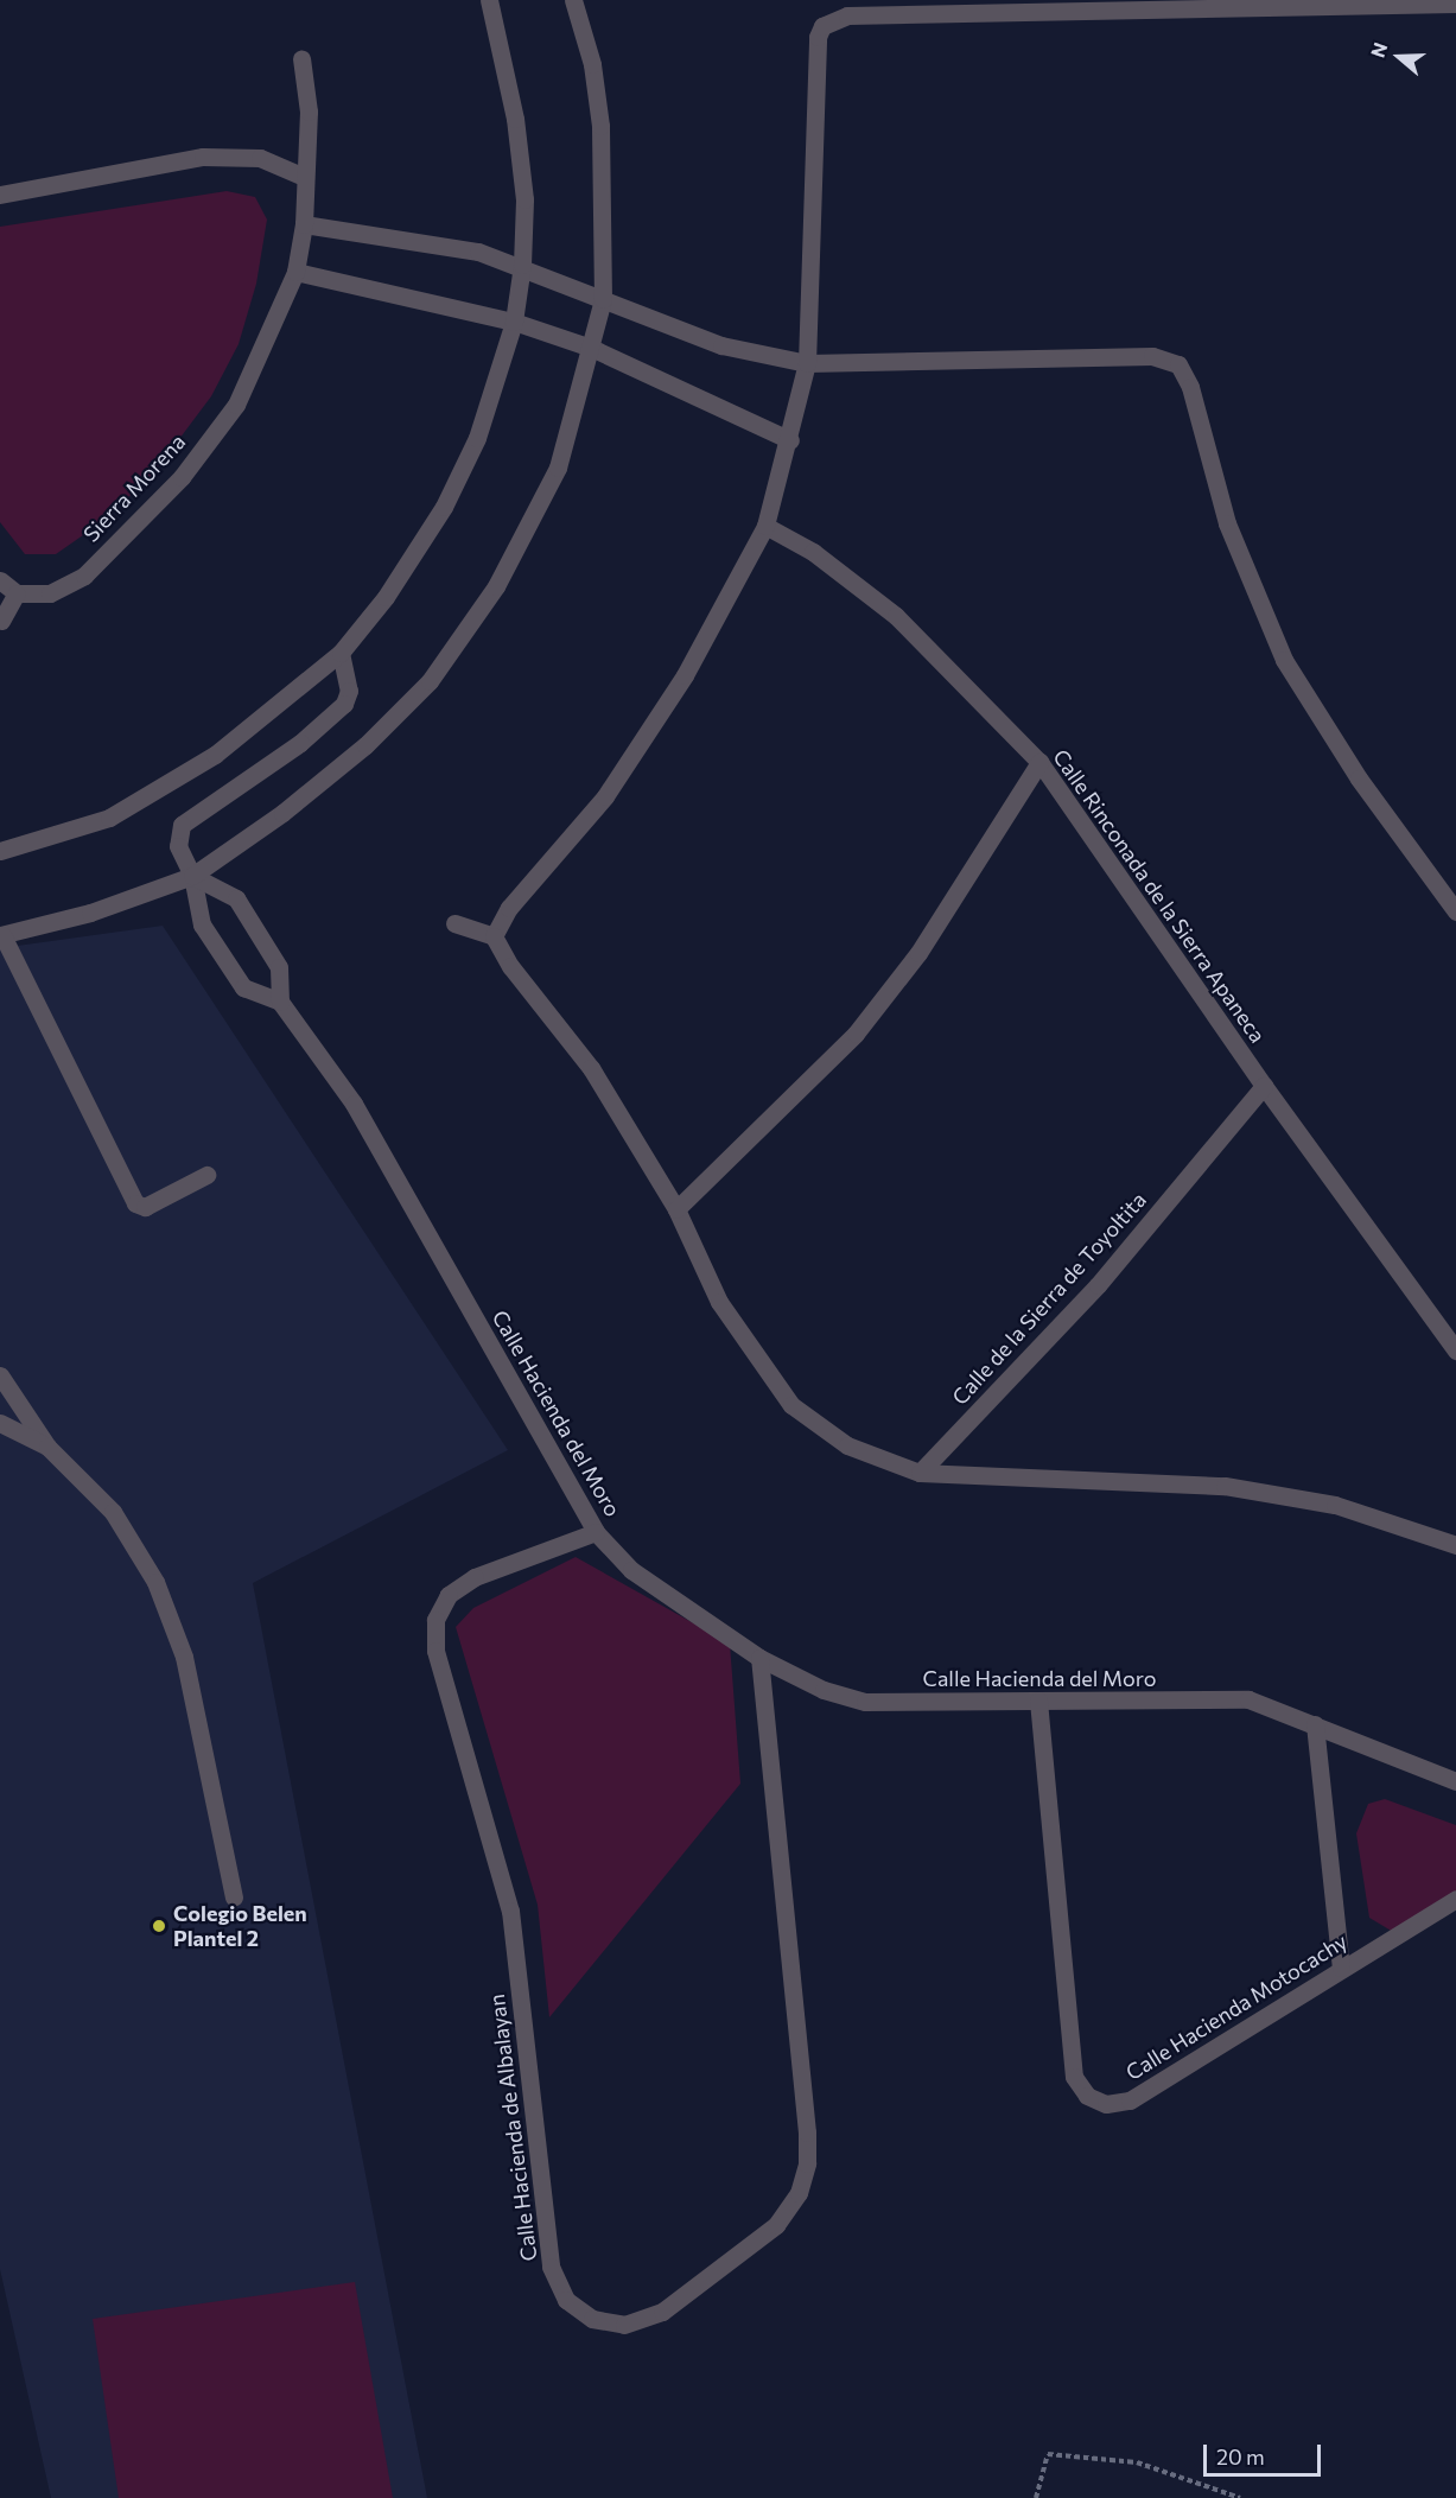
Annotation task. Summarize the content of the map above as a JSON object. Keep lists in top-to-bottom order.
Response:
{
  "streets": {
    "street": [
      "Sierra Morena",
      "Calle Rinconada de la Sierra Apaneca",
      "Calle de la Sierra de Toyoltita",
      "Calle Hacienda del Moro",
      "Calle Hacienda Motocachy",
      "Calle Hacienda de Albalayan"
    ]
  },
  "crossings": [
    ["Calle Rinconada de la Sierra Apaneca", "Calle de la Sierra de Toyoltita"],
    ["Calle Hacienda del Moro", "Calle Hacienda Motocachy"],
    ["Calle Hacienda del Moro", "Calle Hacienda de Albalayan"]
  ],
  "places": ["Colegio Belen Plantel 2"],
  "scale_bar": "20 m",
  "north": "left"
}
